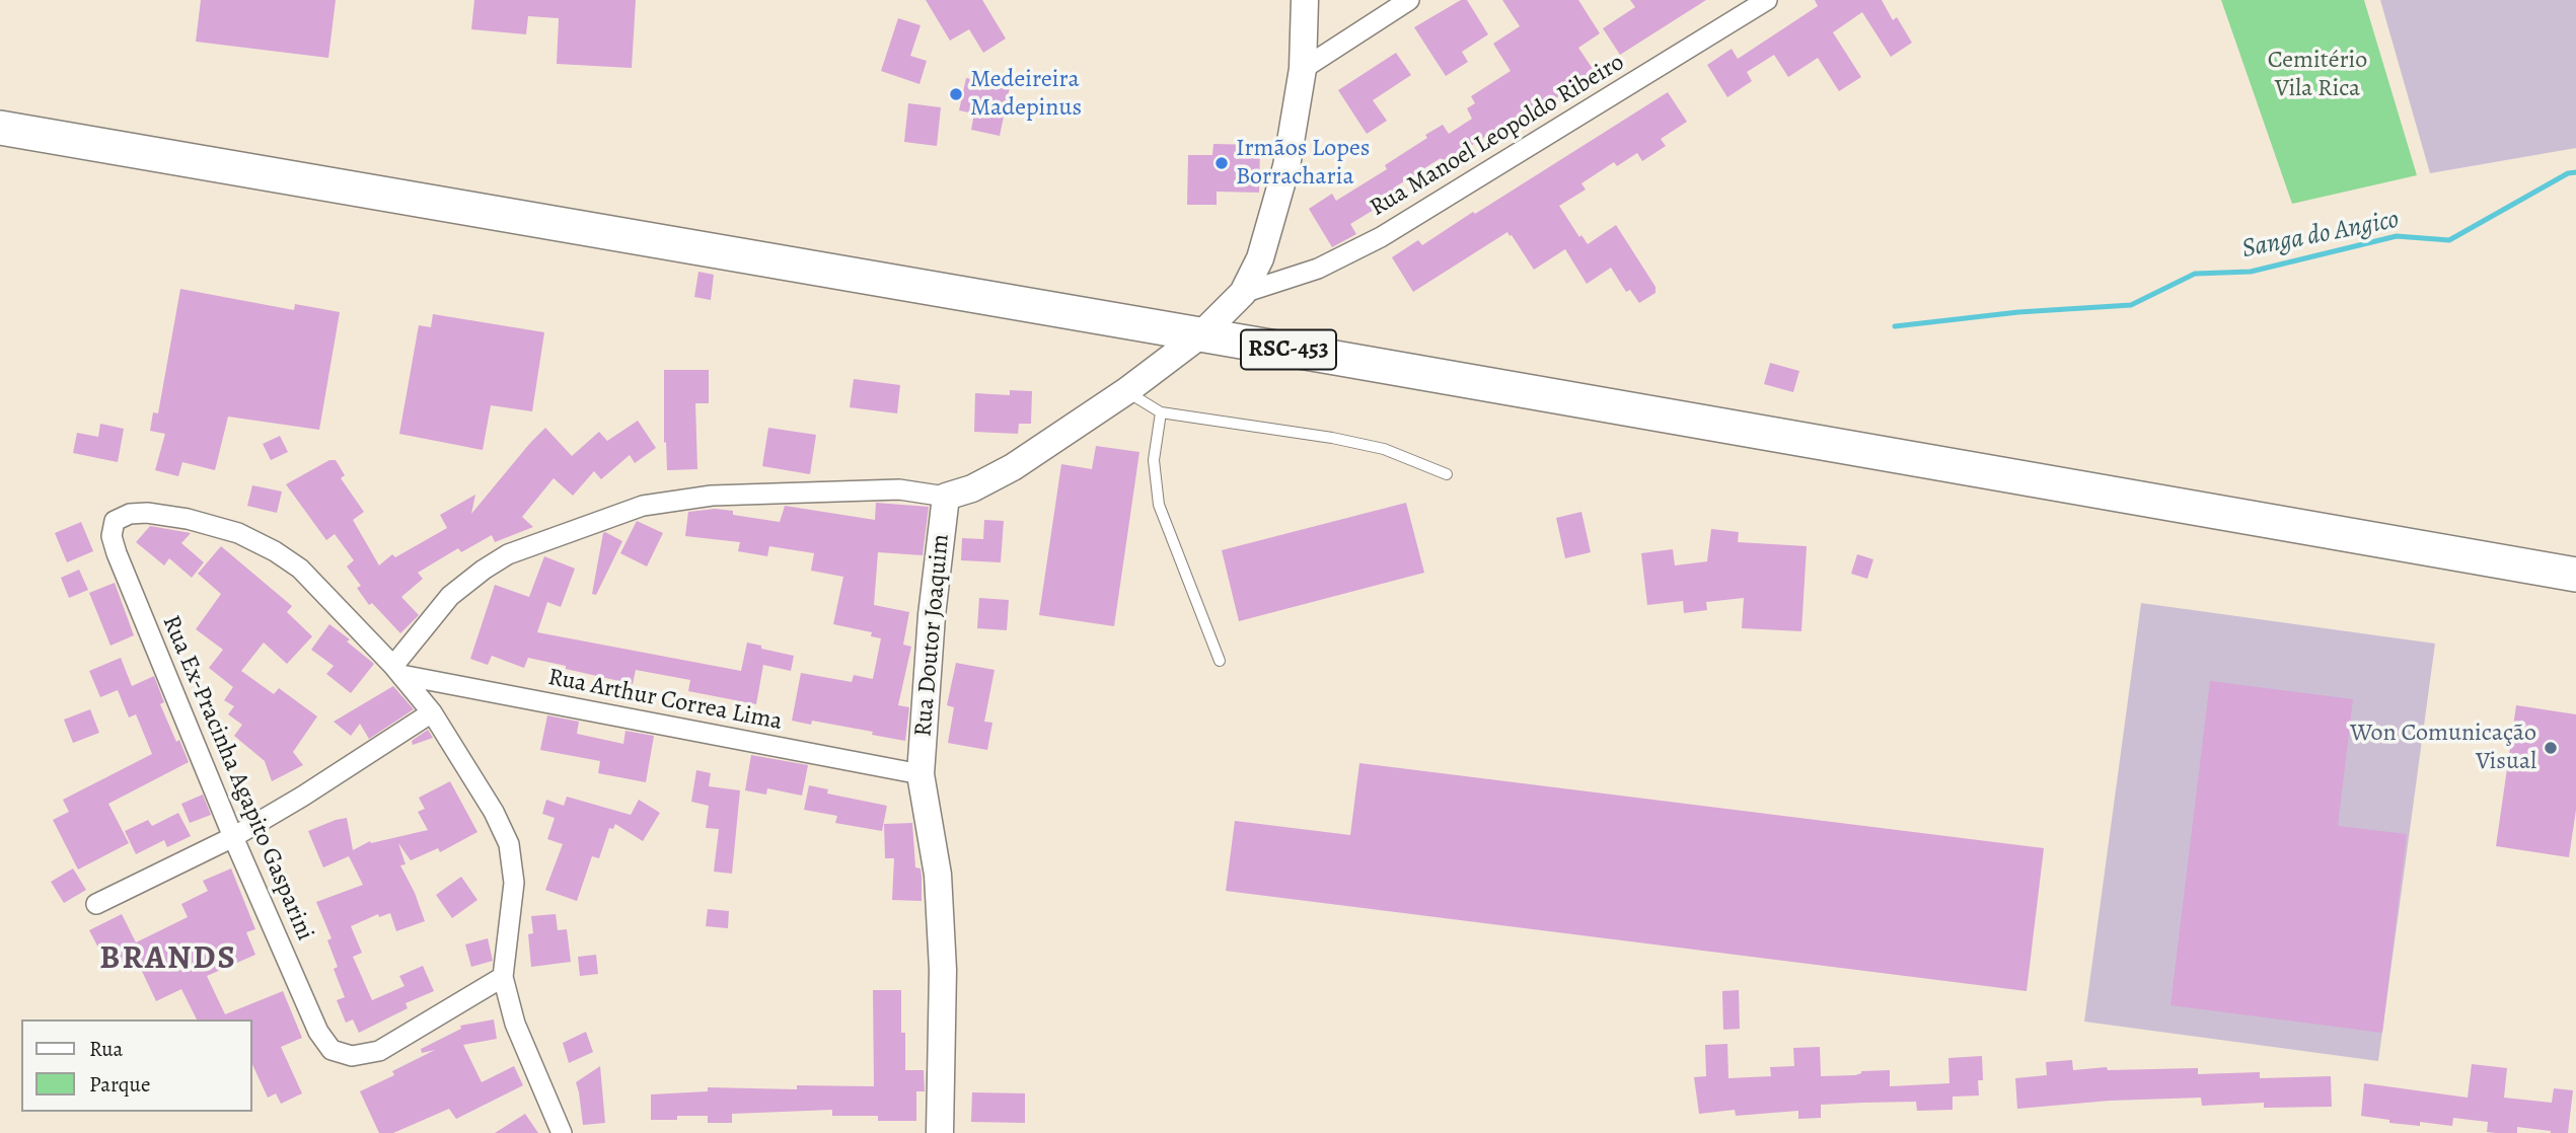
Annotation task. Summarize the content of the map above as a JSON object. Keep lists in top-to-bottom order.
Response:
{
  "streets": {
    "highway": ["RSC-453"],
    "street": [
      "Rua Manoel Leopoldo Ribeiro",
      "Rua Doutor Joaquim",
      "Rua Arthur Correa Lima",
      "Rua Ex-Pracinha Agapito Gasparini"
    ]
  },
  "crossings": [
    ["Rua Doutor Joaquim", "Rua Arthur Correa Lima"],
    ["Rua Arthur Correa Lima", "Rua Ex-Pracinha Agapito Gasparini"]
  ],
  "districts": ["BRANDS"],
  "water": ["Sanga do Angico"],
  "parks": ["Cemitério Vila Rica"],
  "places": ["Medeireira Madepinus", "Irmãos Lopes Borracharia", "Won Comunicação Visual"],
  "legend": ["Rua", "Parque"]
}
